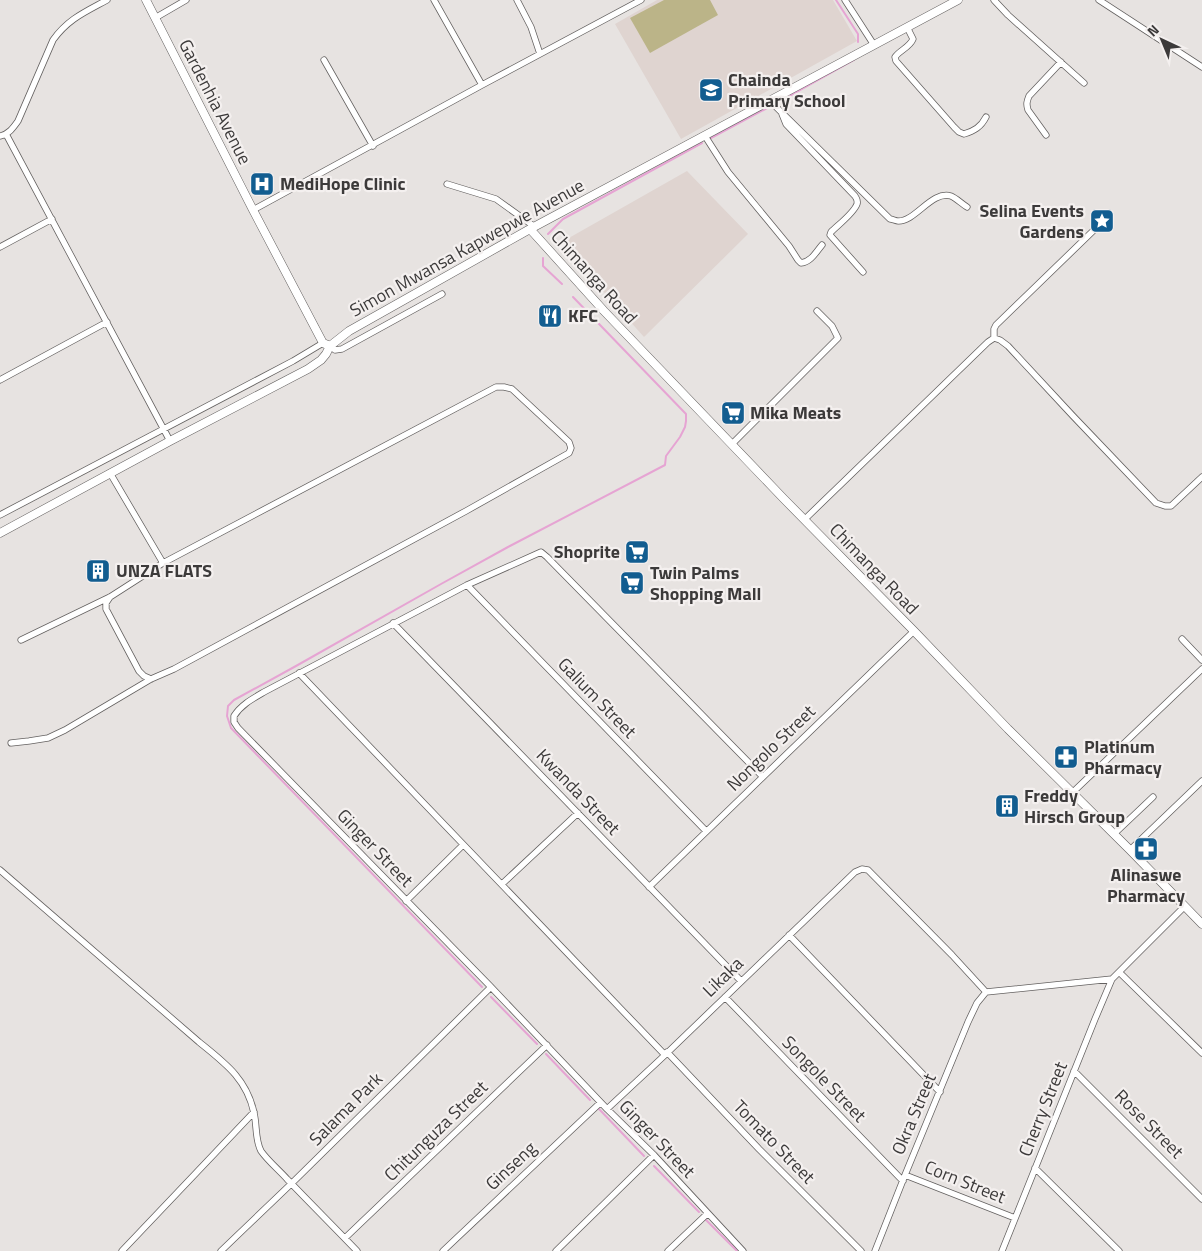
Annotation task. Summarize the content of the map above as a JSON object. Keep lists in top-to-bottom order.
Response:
{
  "streets": {
    "main road": ["Gardenhia Avenue", "Simon Mwansa Kapwepwe Avenue", "Chimanga Road"],
    "street": [
      "Galium Street",
      "Nongolo Street",
      "Kwanda Street",
      "Ginger Street",
      "Likaka",
      "Songole Street",
      "Salama Park",
      "Cherry Street",
      "Okra Street",
      "Rose Street",
      "Chitunguza Street",
      "Tomato Street",
      "Ginseng",
      "Corn Street"
    ]
  },
  "crossings": [
    ["Gardenhia Avenue", "Simon Mwansa Kapwepwe Avenue"],
    ["Simon Mwansa Kapwepwe Avenue", "Chimanga Road"],
    ["Chimanga Road", "Nongolo Street"],
    ["Galium Street", "Nongolo Street"],
    ["Galium Street", "Ginger Street"],
    ["Nongolo Street", "Kwanda Street"],
    ["Nongolo Street", "Ginger Street"],
    ["Kwanda Street", "Ginger Street"],
    ["Kwanda Street", "Likaka"],
    ["Ginger Street", "Likaka"],
    ["Ginger Street", "Salama Park"],
    ["Ginger Street", "Chitunguza Street"],
    ["Ginger Street", "Tomato Street"],
    ["Ginger Street", "Ginseng"],
    ["Likaka", "Songole Street"],
    ["Likaka", "Okra Street"],
    ["Likaka", "Tomato Street"],
    ["Songole Street", "Okra Street"],
    ["Cherry Street", "Rose Street"],
    ["Cherry Street", "Corn Street"],
    ["Okra Street", "Corn Street"]
  ],
  "places": {
    "school or university": ["Chainda Primary School"],
    "hospital": ["MediHope Clinic"],
    "place": ["Selina Events Gardens"],
    "restaurant": ["KFC"],
    "supermarket": ["Mika Meats", "Shoprite", "Twin Palms Shopping Mall"],
    "building": ["UNZA FLATS", "Freddy Hirsch Group"],
    "pharmacy": ["Platinum Pharmacy", "Alinaswe Pharmacy"]
  },
  "north": "top left"
}
